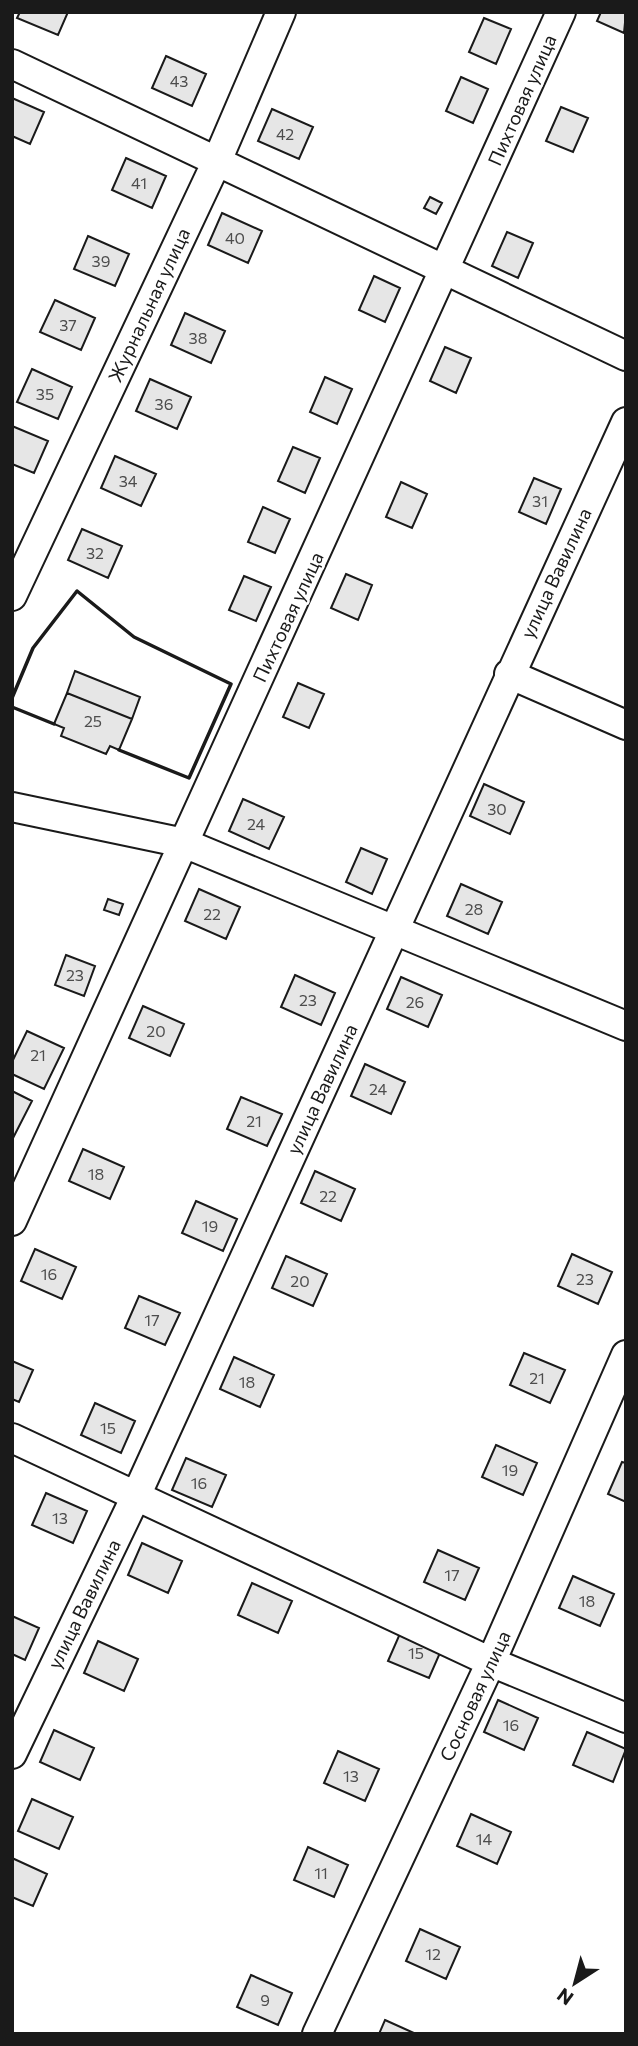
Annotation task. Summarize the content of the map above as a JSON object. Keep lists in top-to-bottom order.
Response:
{
  "streets": {
    "street": [
      "Пихтовая улица",
      "Журнальная улица",
      "улица Вавилина",
      "Сосновая улица"
    ]
  },
  "house_numbers": [
    "43",
    "42",
    "41",
    "40",
    "39",
    "37",
    "38",
    "35",
    "36",
    "34",
    "31",
    "32",
    "25",
    "30",
    "24",
    "28",
    "22",
    "23",
    "23",
    "26",
    "20",
    "21",
    "24",
    "21",
    "18",
    "22",
    "19",
    "16",
    "23",
    "20",
    "17",
    "21",
    "18",
    "15",
    "19",
    "16",
    "13",
    "17",
    "18",
    "15",
    "16",
    "13",
    "14",
    "11",
    "12",
    "9"
  ],
  "north": "bottom left"
}
